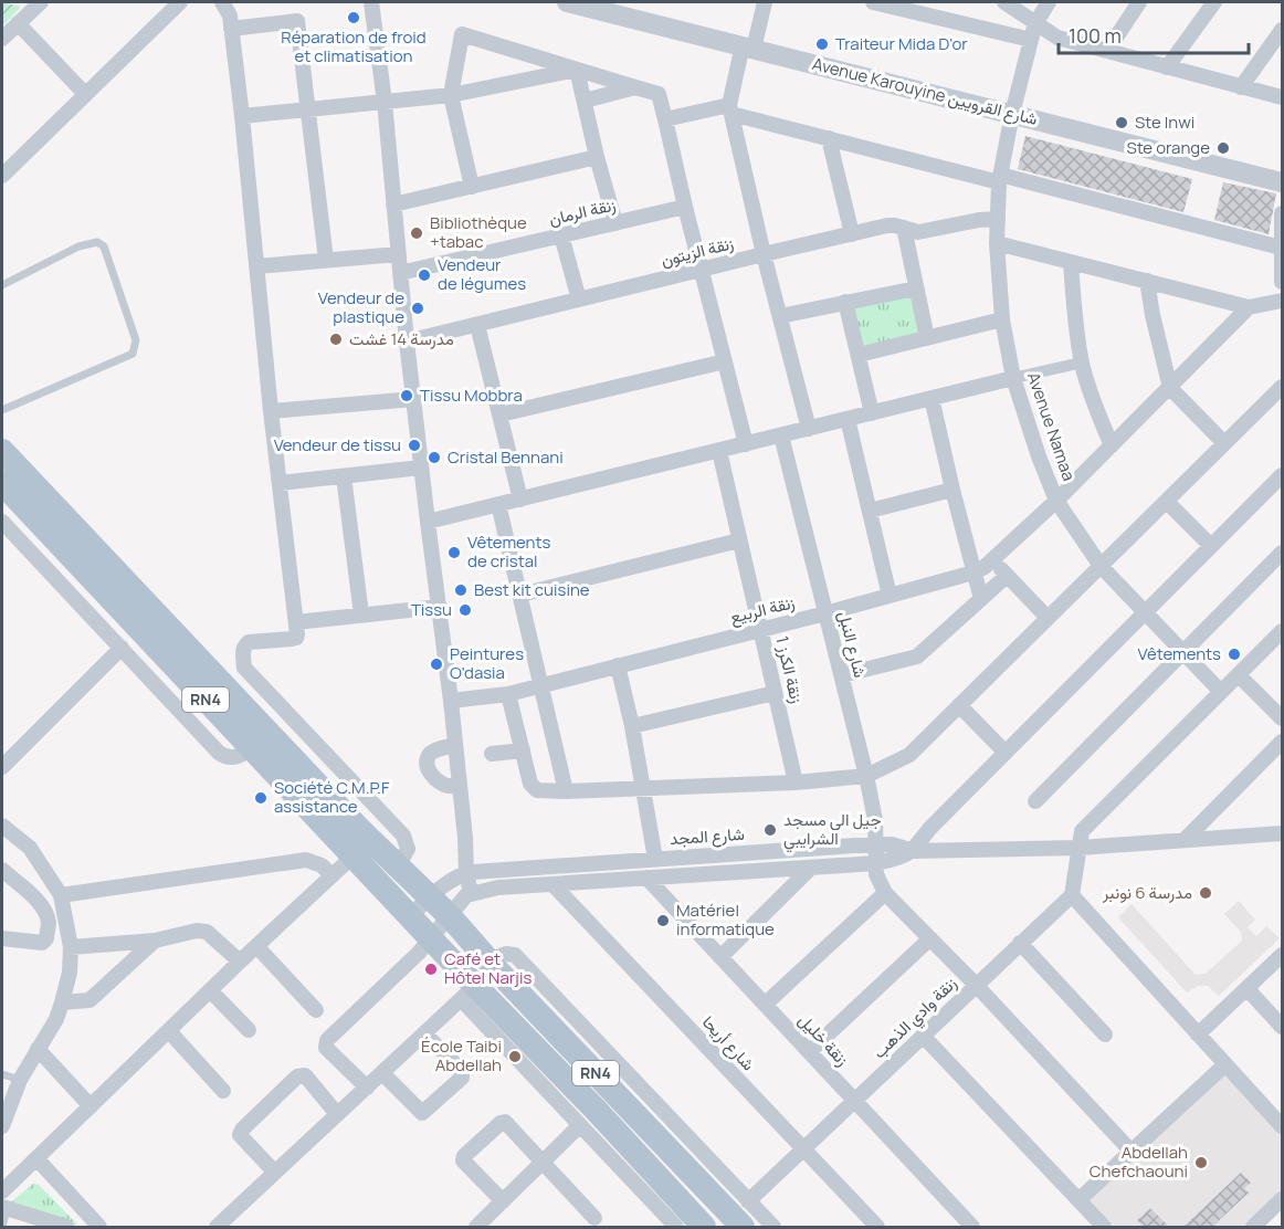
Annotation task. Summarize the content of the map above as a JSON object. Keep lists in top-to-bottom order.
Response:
{
  "streets": {
    "main road": ["RN4"],
    "street": [
      "Avenue Karouyine شارع القرويين",
      "زنقة الرمان",
      "زنقة الزيتون",
      "Avenue Namaa",
      "زنقة الربيع",
      "شارع النبل",
      "زنقة الكرز 1",
      "شارع المجد",
      "زنقة وادي الذهب",
      "زنقة خليل",
      "شارع أريحا"
    ]
  },
  "crossings": [
    ["Avenue Karouyine شارع القرويين", "Avenue Namaa"],
    ["زنقة الزيتون", "Avenue Namaa"],
    ["Avenue Namaa", "زنقة الربيع"],
    ["زنقة الربيع", "شارع النبل"],
    ["زنقة الربيع", "زنقة الكرز 1"],
    ["شارع النبل", "شارع المجد"],
    ["RN4", "شارع المجد"],
    ["زنقة وادي الذهب", "زنقة خليل"],
    ["زنقة وادي الذهب", "شارع أريحا"]
  ],
  "places": [
    "Réparation de froid et climatisation",
    "Traiteur Mida D'or",
    "Ste Inwi",
    "Ste orange",
    "Bibliothèque +tabac",
    "Vendeur de légumes",
    "Vendeur de plastique",
    "مدرسة 14 غشت",
    "Tissu Mobbra",
    "Vendeur de tissu",
    "Cristal Bennani",
    "Vêtements de cristal",
    "Best kit cuisine",
    "Tissu",
    "Vêtements",
    "Peintures O'dasia",
    "Société C.M.P.F assistance",
    "جيل الي مسجد الشرايبي",
    "مدرسة 6 نونبر",
    "Matériel informatique",
    "Café et Hôtel Narjis",
    "École Taibi Abdellah",
    "Abdellah Chefchaouni"
  ],
  "scale_bar": "100 m"
}
